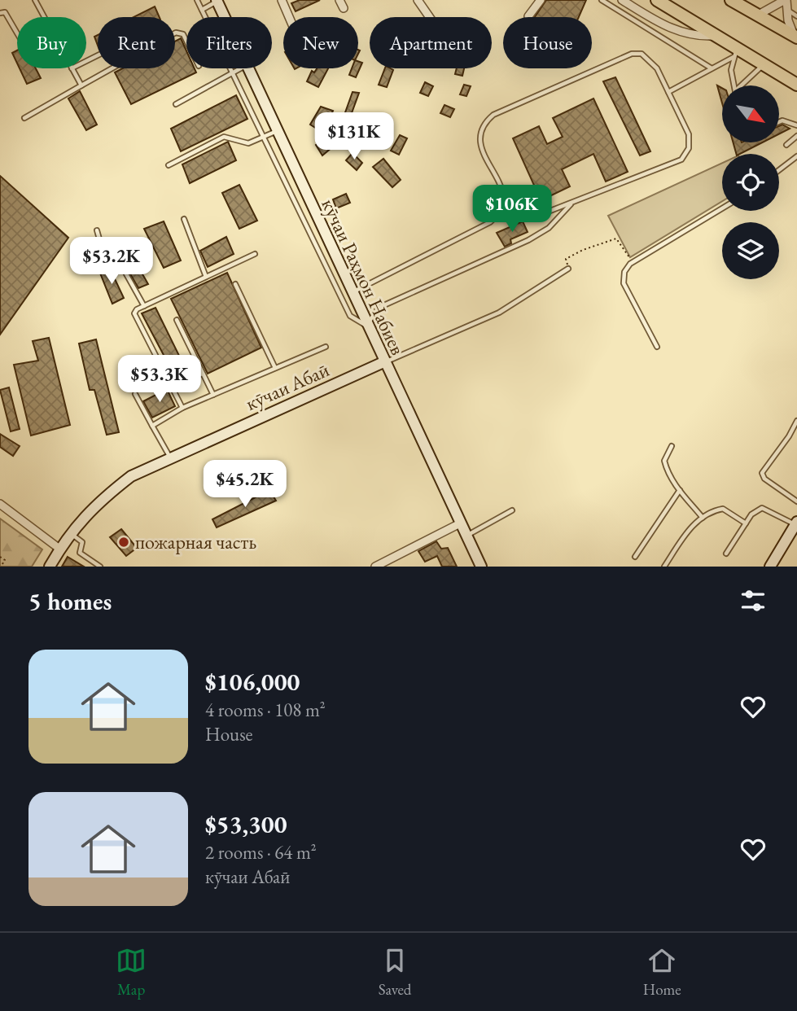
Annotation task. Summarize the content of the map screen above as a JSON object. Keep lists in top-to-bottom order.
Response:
{
  "streets": {
    "main road": ["кӯчаи Раҳмон Набиев", "кӯчаи Абаӣ"]
  },
  "crossings": [
    ["кӯчаи Раҳмон Набиев", "кӯчаи Абаӣ"]
  ],
  "places": ["пожарная часть"],
  "north": "bottom right",
  "page": {
    "chip": [
      "Buy",
      "Rent",
      "Filters",
      "New",
      "Apartment",
      "House"
    ],
    "price": [
      "$131K",
      "$106K",
      "$53.2K",
      "$53.3K",
      "$45.2K"
    ],
    "heading": "5 homes",
    "list": [
      {
        "name": "$106,000",
        "note": "4 rooms · 108 m² · House"
      },
      {
        "name": "$53,300",
        "note": "2 rooms · 64 m² · кӯчаи Абаӣ"
      }
    ],
    "tabs": ["Map", "Saved", "Home"]
  }
}
